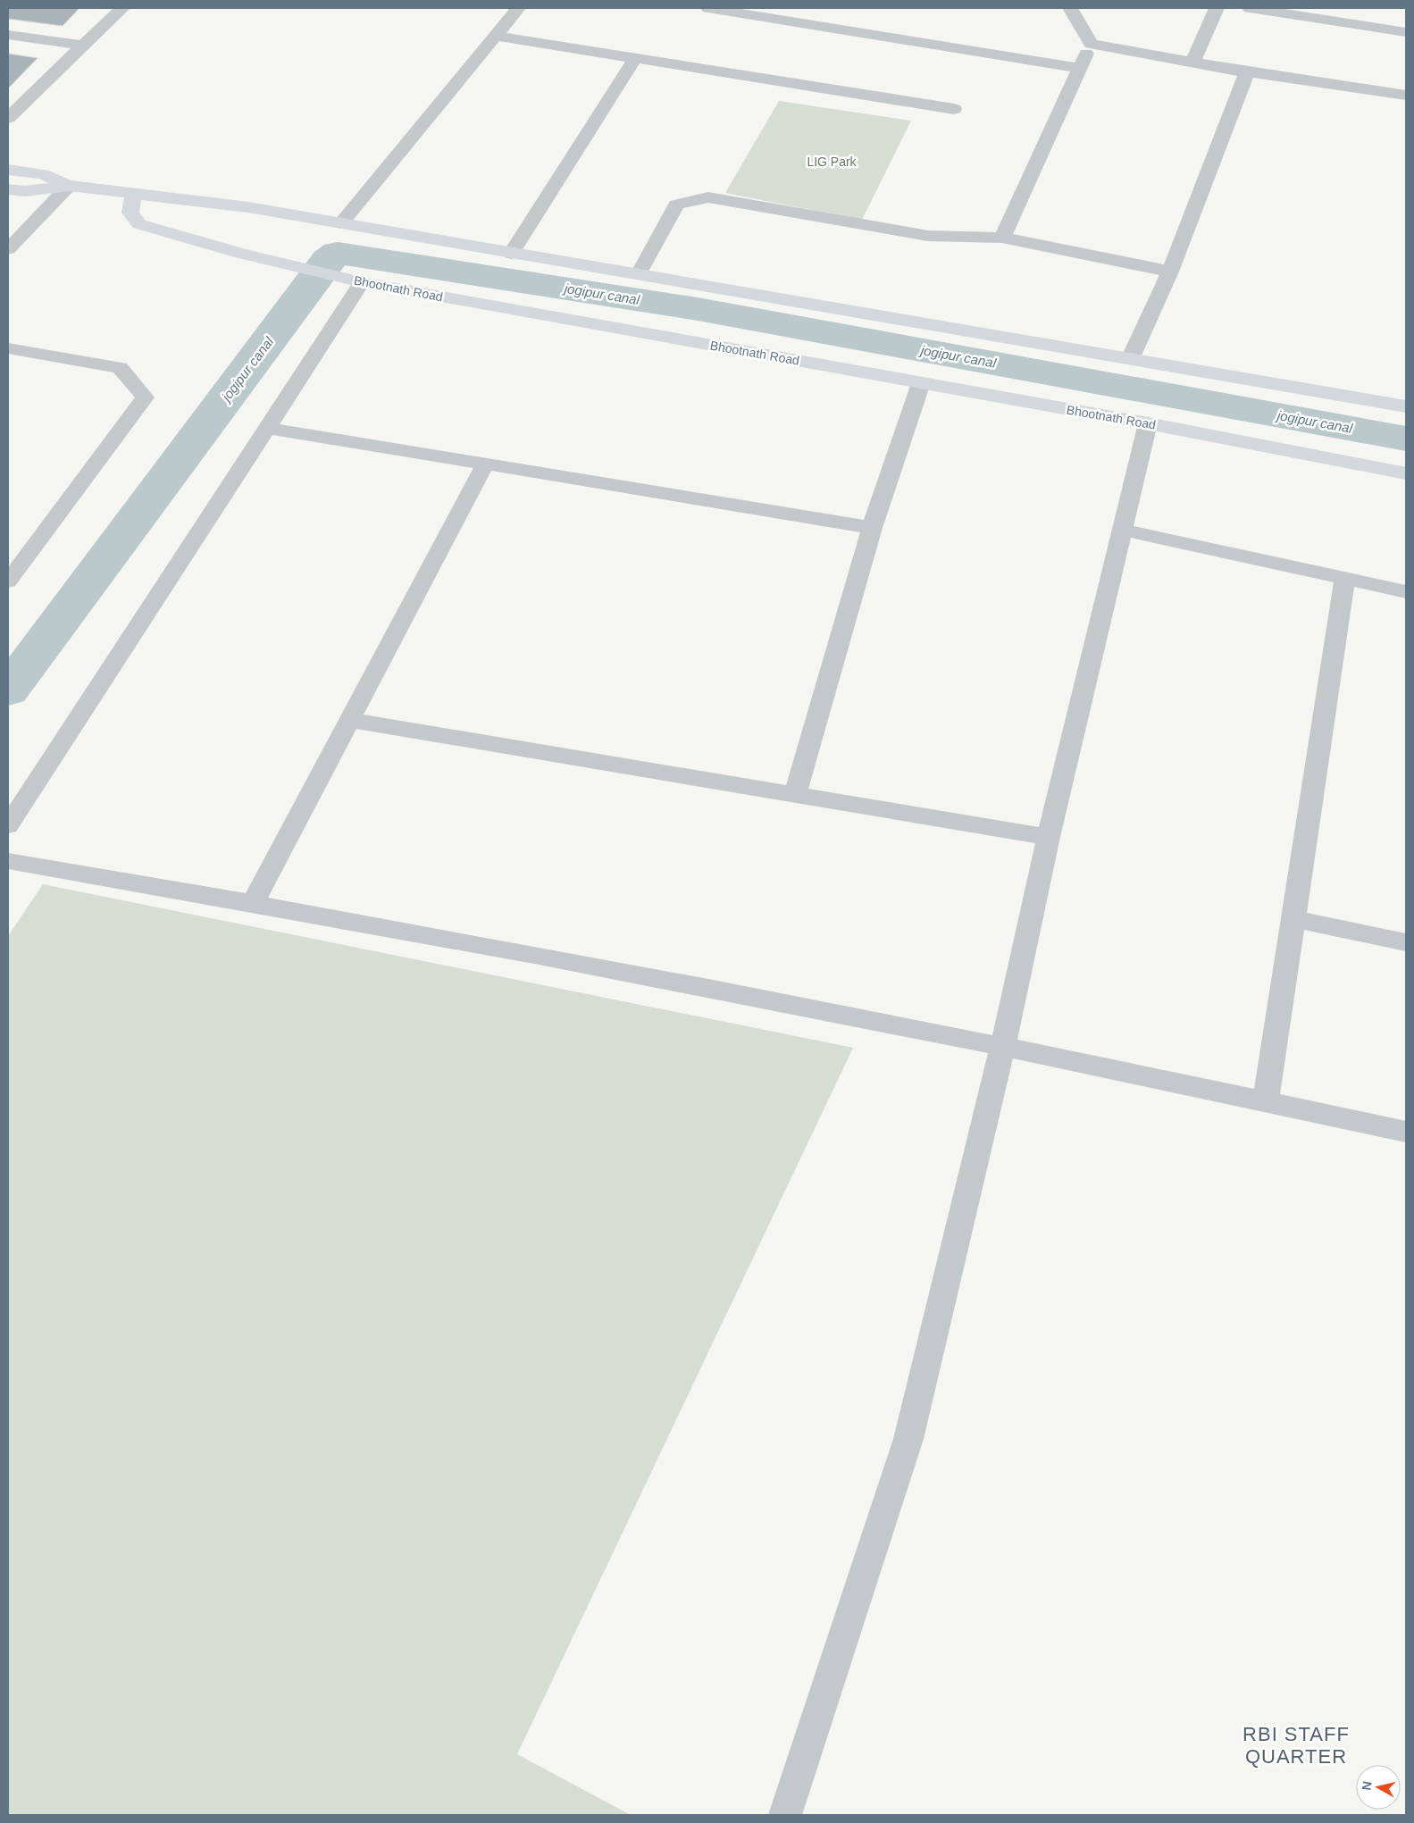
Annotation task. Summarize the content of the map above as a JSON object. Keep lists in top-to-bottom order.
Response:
{
  "streets": {
    "street": ["Bhootnath Road"]
  },
  "districts": ["RBI STAFF QUARTER"],
  "water": ["jogipur canal"],
  "parks": ["LIG Park"],
  "north": "left"
}
